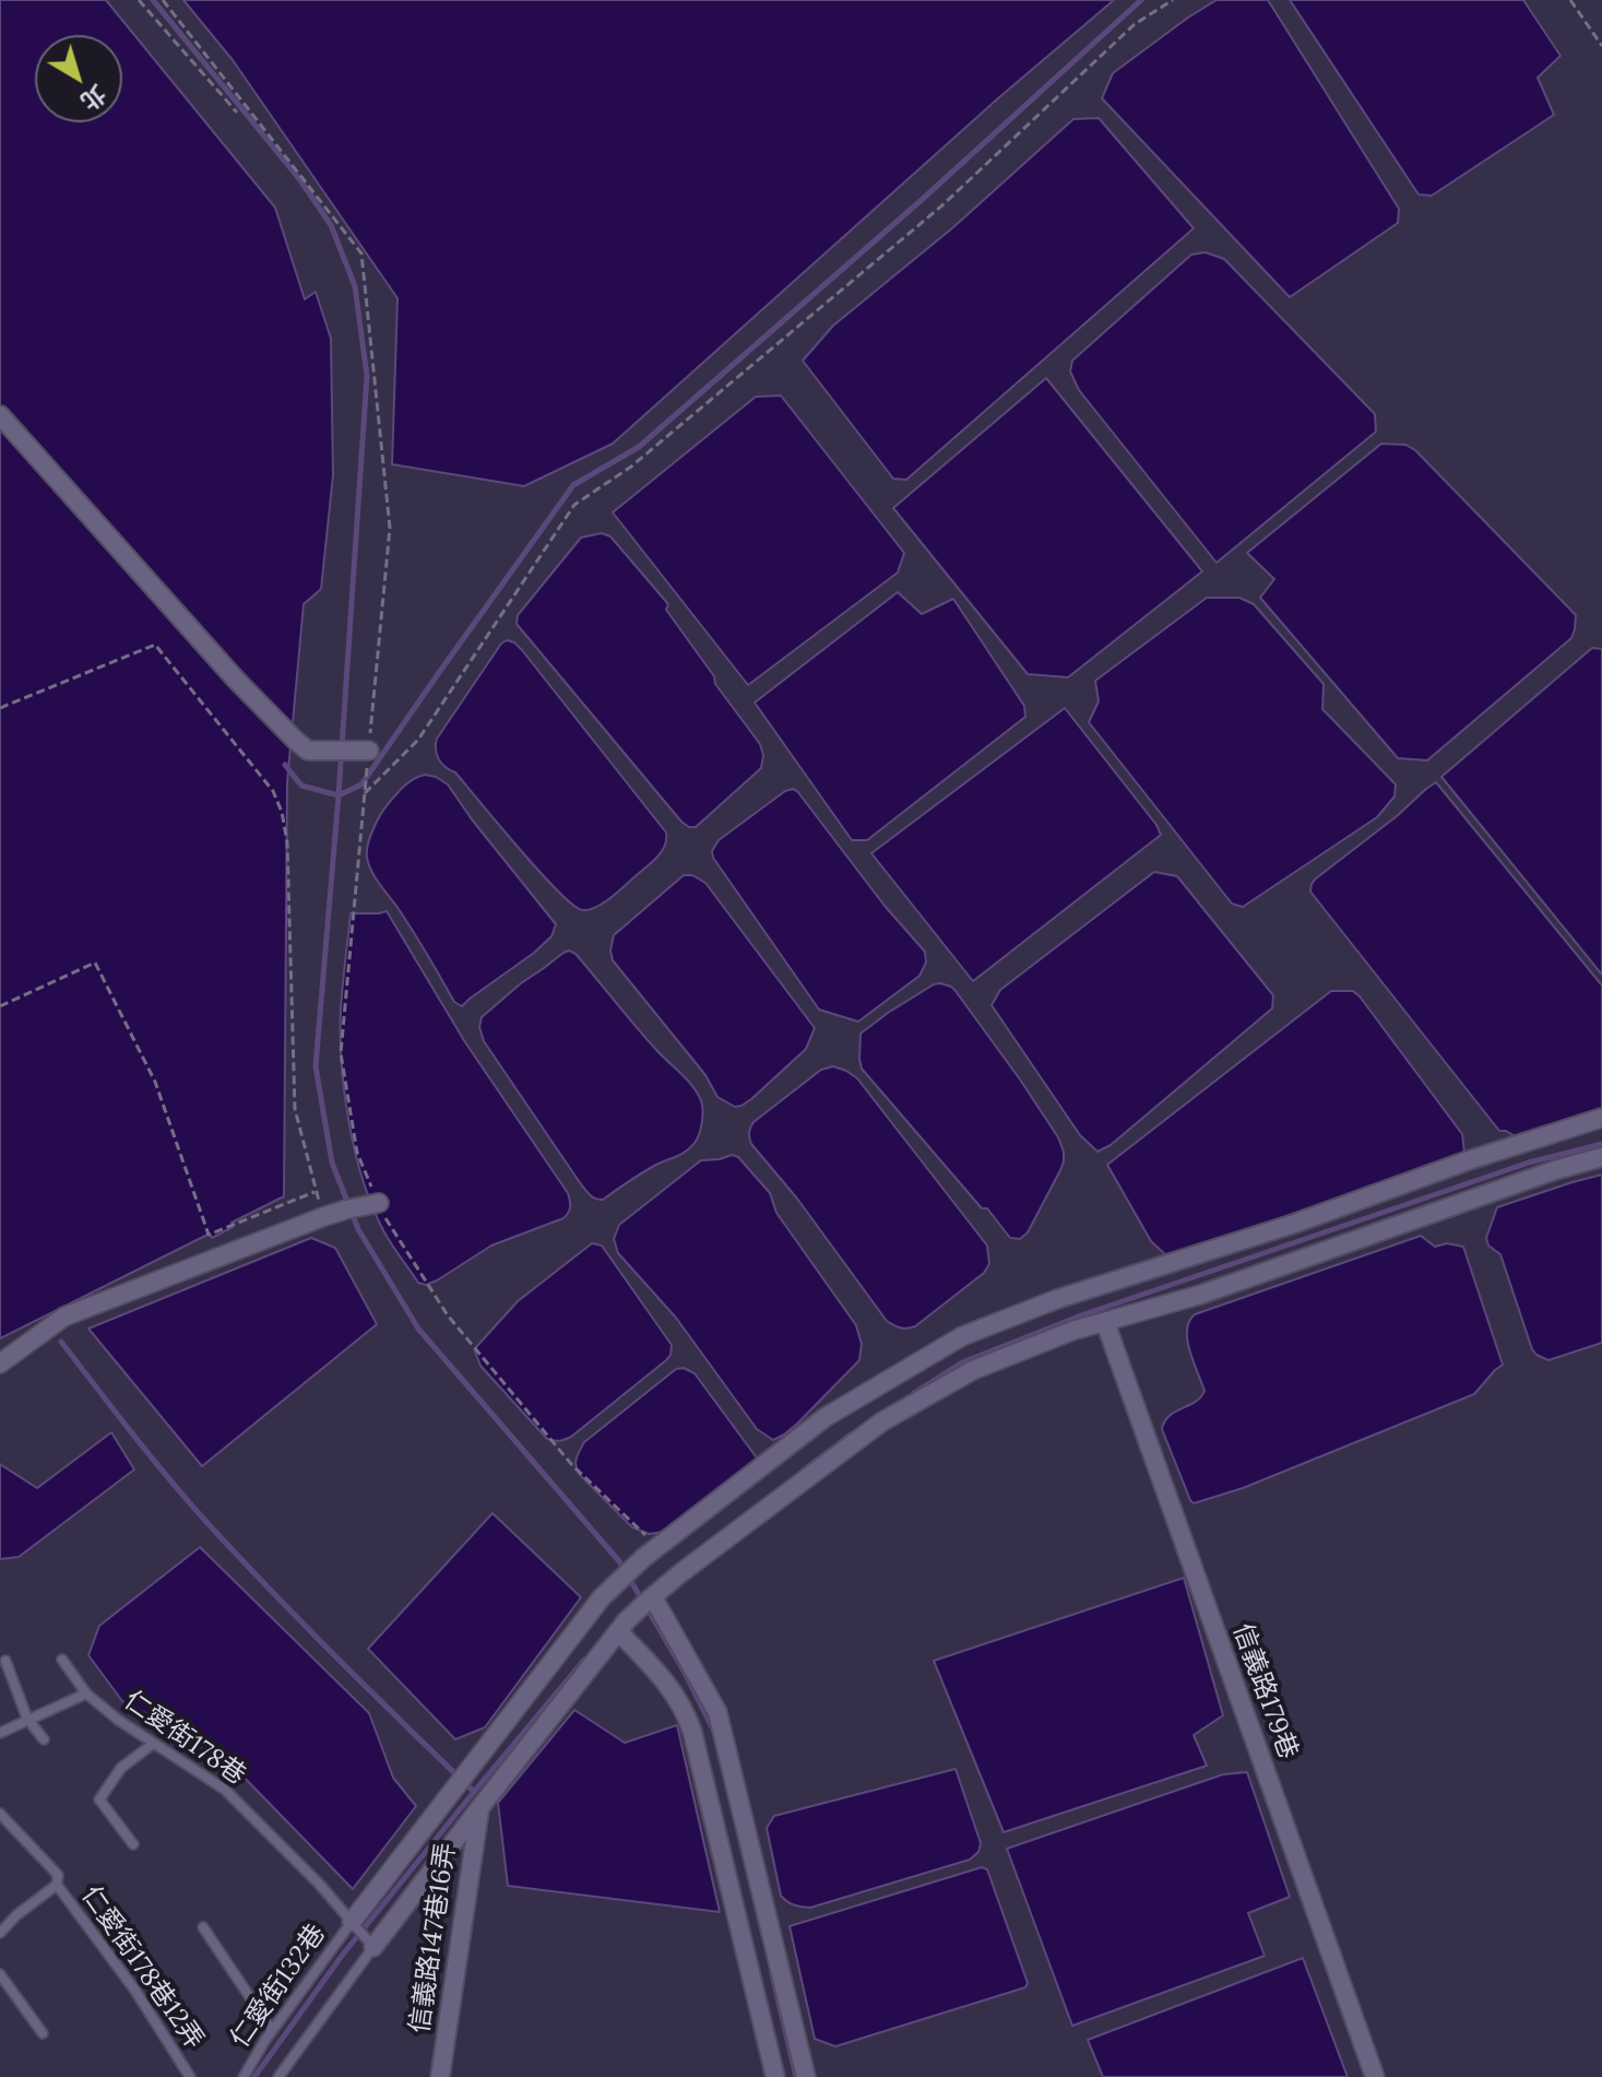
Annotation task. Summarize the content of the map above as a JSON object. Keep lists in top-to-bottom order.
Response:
{
  "streets": {
    "street": ["信義路179巷", "信義路147巷16弄"],
    "lane": ["仁愛街178巷", "仁愛街178巷12弄", "仁愛街132巷"]
  },
  "crossings": [
    ["仁愛街178巷", "仁愛街132巷"]
  ],
  "north": "bottom right"
}
